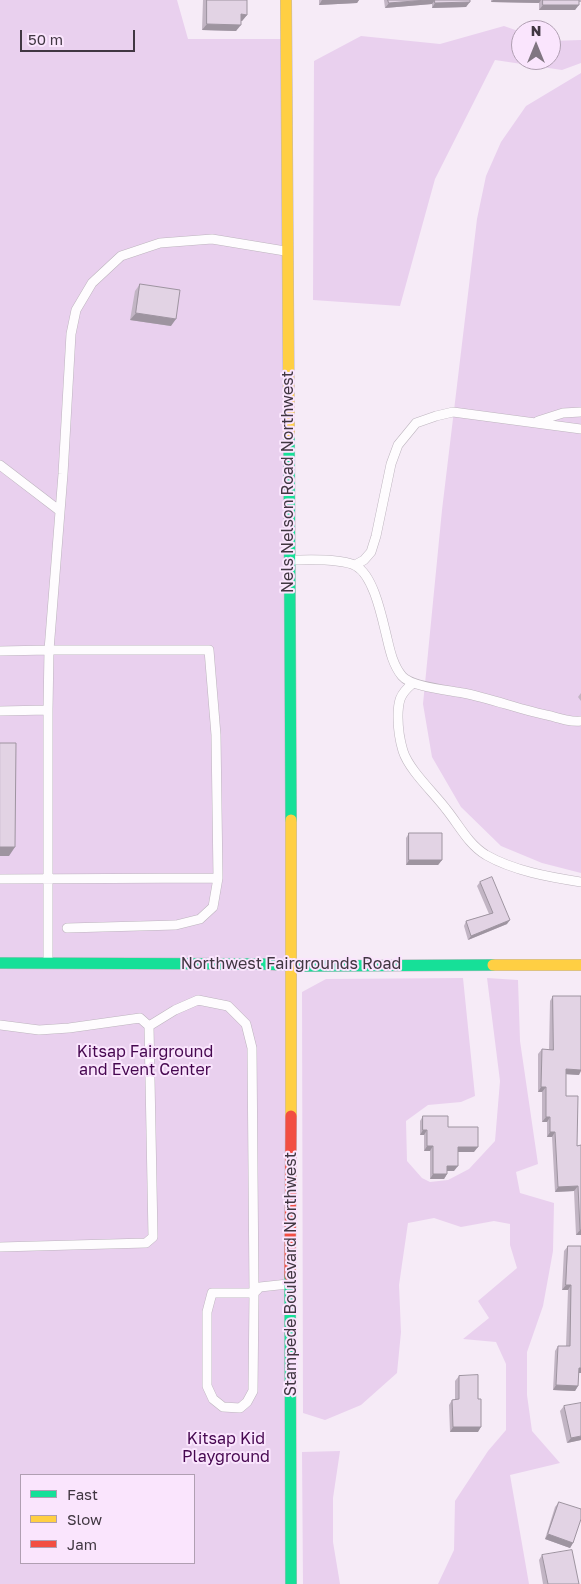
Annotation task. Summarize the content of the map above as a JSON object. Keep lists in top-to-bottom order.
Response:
{
  "streets": {
    "street": ["Nels Nelson Road Northwest", "Northwest Fairgrounds Road", "Stampede Boulevard Northwest"]
  },
  "crossings": [
    ["Nels Nelson Road Northwest", "Northwest Fairgrounds Road"],
    ["Nels Nelson Road Northwest", "Stampede Boulevard Northwest"],
    ["Northwest Fairgrounds Road", "Stampede Boulevard Northwest"]
  ],
  "parks": ["Kitsap Fairground and Event Center", "Kitsap Kid Playground"],
  "legend": ["Fast", "Slow", "Jam"],
  "scale_bar": "50 m",
  "north": "top"
}
